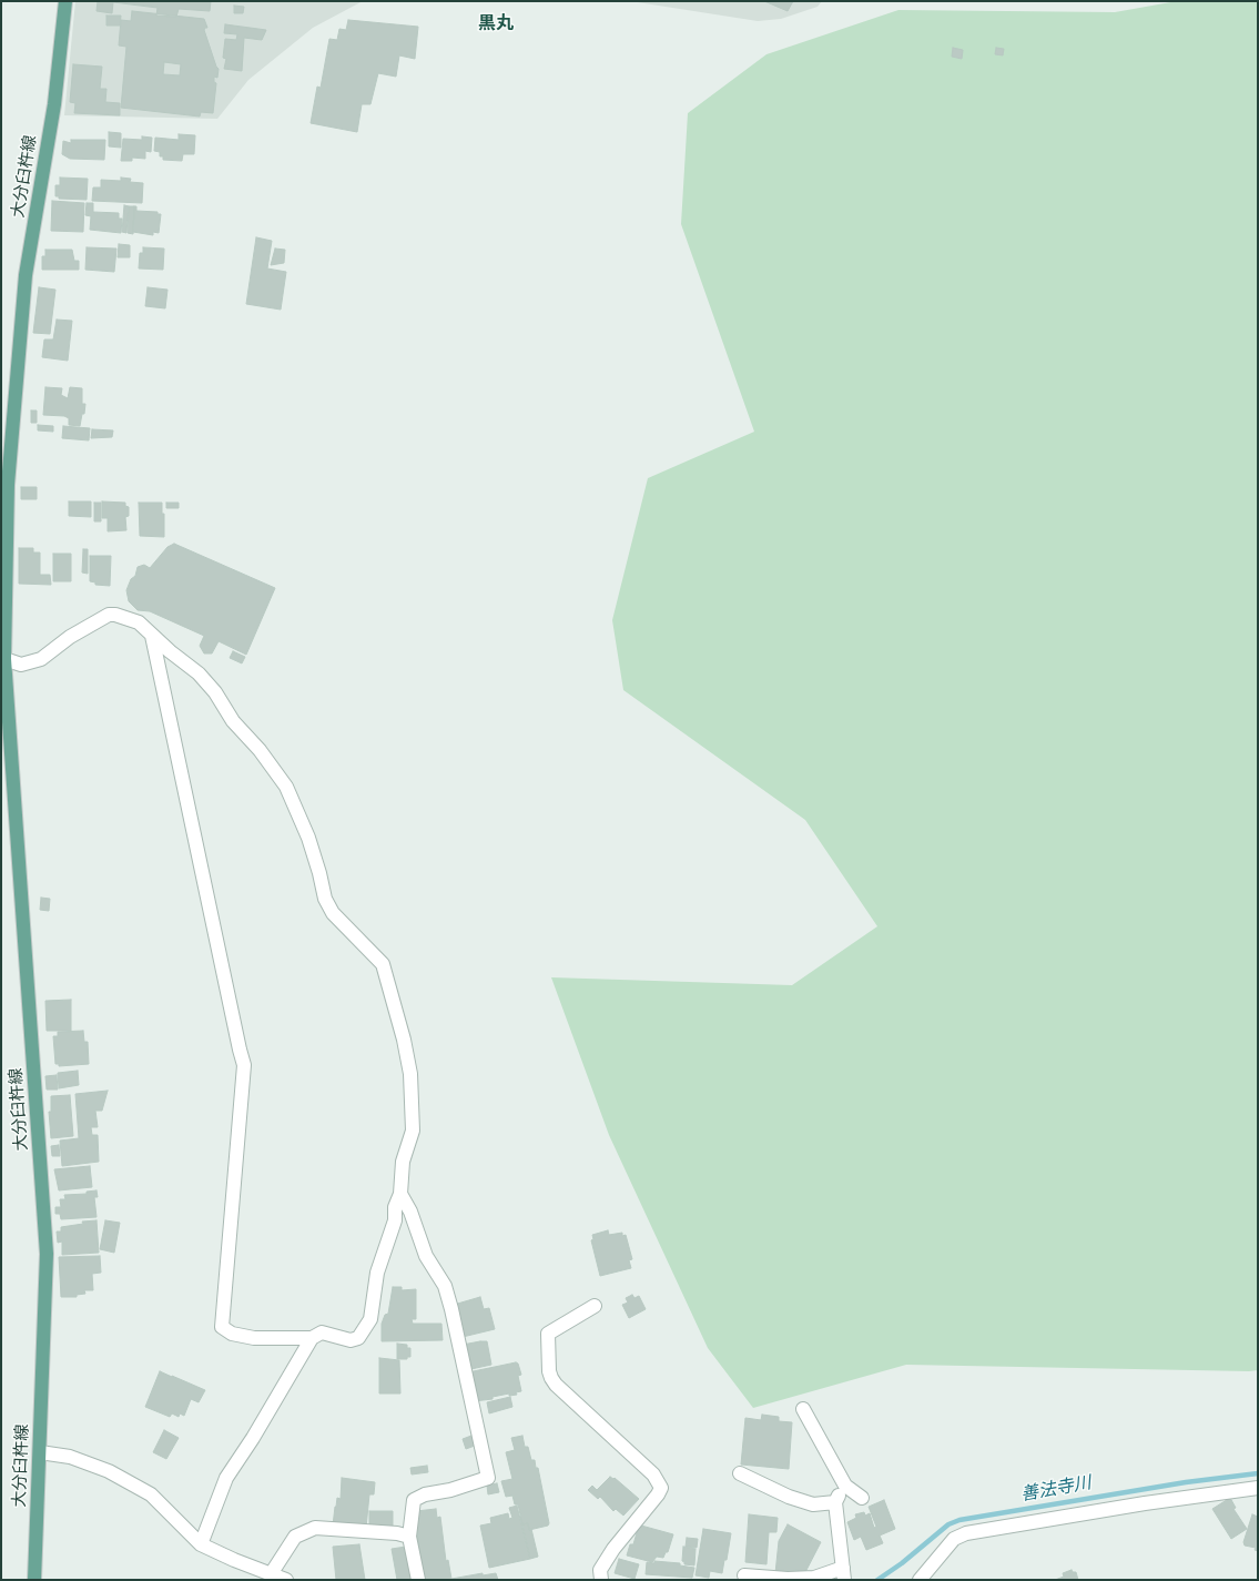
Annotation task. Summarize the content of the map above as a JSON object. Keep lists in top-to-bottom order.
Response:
{
  "streets": {
    "main road": ["大分臼杵線"]
  },
  "districts": ["黒丸"],
  "water": ["善法寺川"]
}
